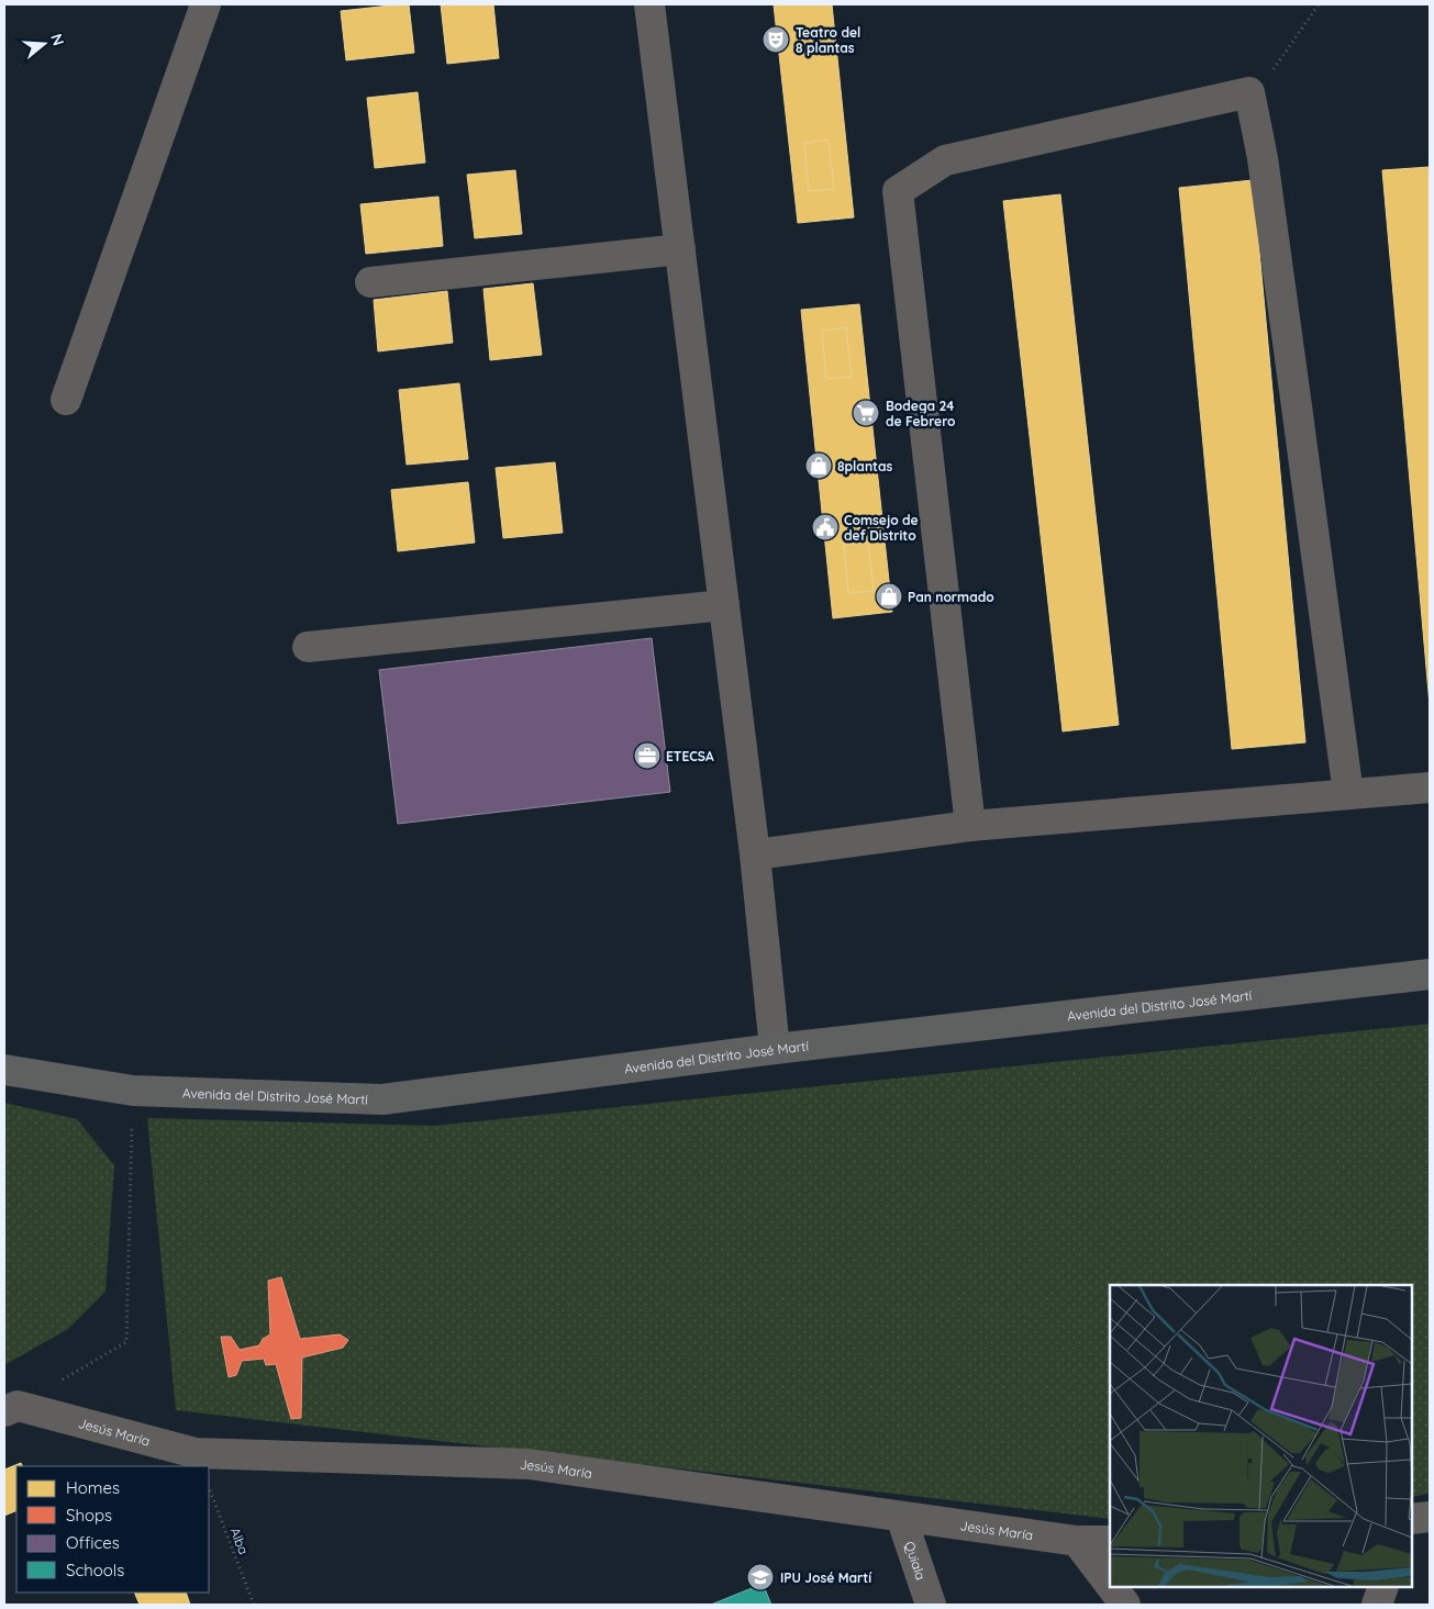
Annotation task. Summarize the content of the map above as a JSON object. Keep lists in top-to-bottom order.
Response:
{
  "streets": {
    "main road": ["Avenida del Distrito José Martí"],
    "street": ["Jesús María", "Quiala"],
    "path": ["Alba"]
  },
  "crossings": [
    ["Jesús María", "Quiala"]
  ],
  "places": {
    "theatre": ["Teatro del 8 plantas"],
    "supermarket": ["Bodega 24 de Febrero"],
    "shop": ["8plantas", "Pan normado"],
    "public building": ["Comsejo de def Distrito"],
    "office": ["ETECSA"],
    "school or university": ["IPU José Martí"]
  },
  "legend": [
    "Homes",
    "Shops",
    "Offices",
    "Schools"
  ],
  "north": "right"
}
